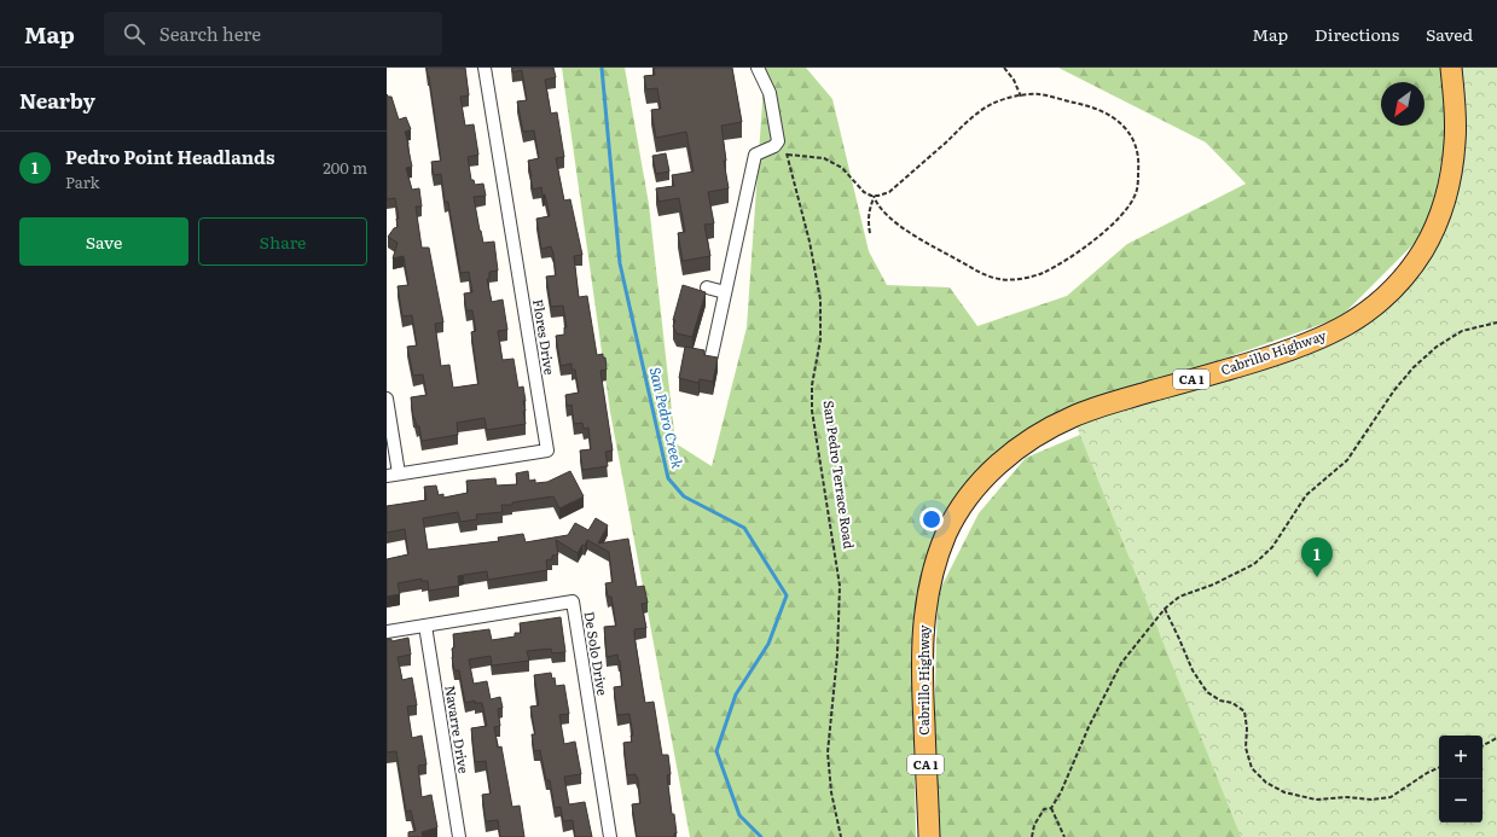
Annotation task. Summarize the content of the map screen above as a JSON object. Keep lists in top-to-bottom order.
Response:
{
  "streets": {
    "highway": ["Cabrillo Highway", "CA 1"],
    "street": ["Flores Drive", "De Solo Drive", "Navarre Drive"],
    "path": ["San Pedro Terrace Road"]
  },
  "crossings": [
    ["De Solo Drive", "Navarre Drive"]
  ],
  "water": ["San Pedro Creek"],
  "north": "bottom left",
  "page": {
    "header": "Map",
    "search": "Search here",
    "nav": ["Map", "Directions", "Saved"],
    "heading": "Nearby",
    "list": [
      {
        "mark": "1",
        "name": "Pedro Point Headlands",
        "note": "Park",
        "value": "200 m"
      }
    ],
    "buttons": ["Save", "Share"],
    "pins": "1",
    "map_buttons": ["+", "−"]
  }
}
